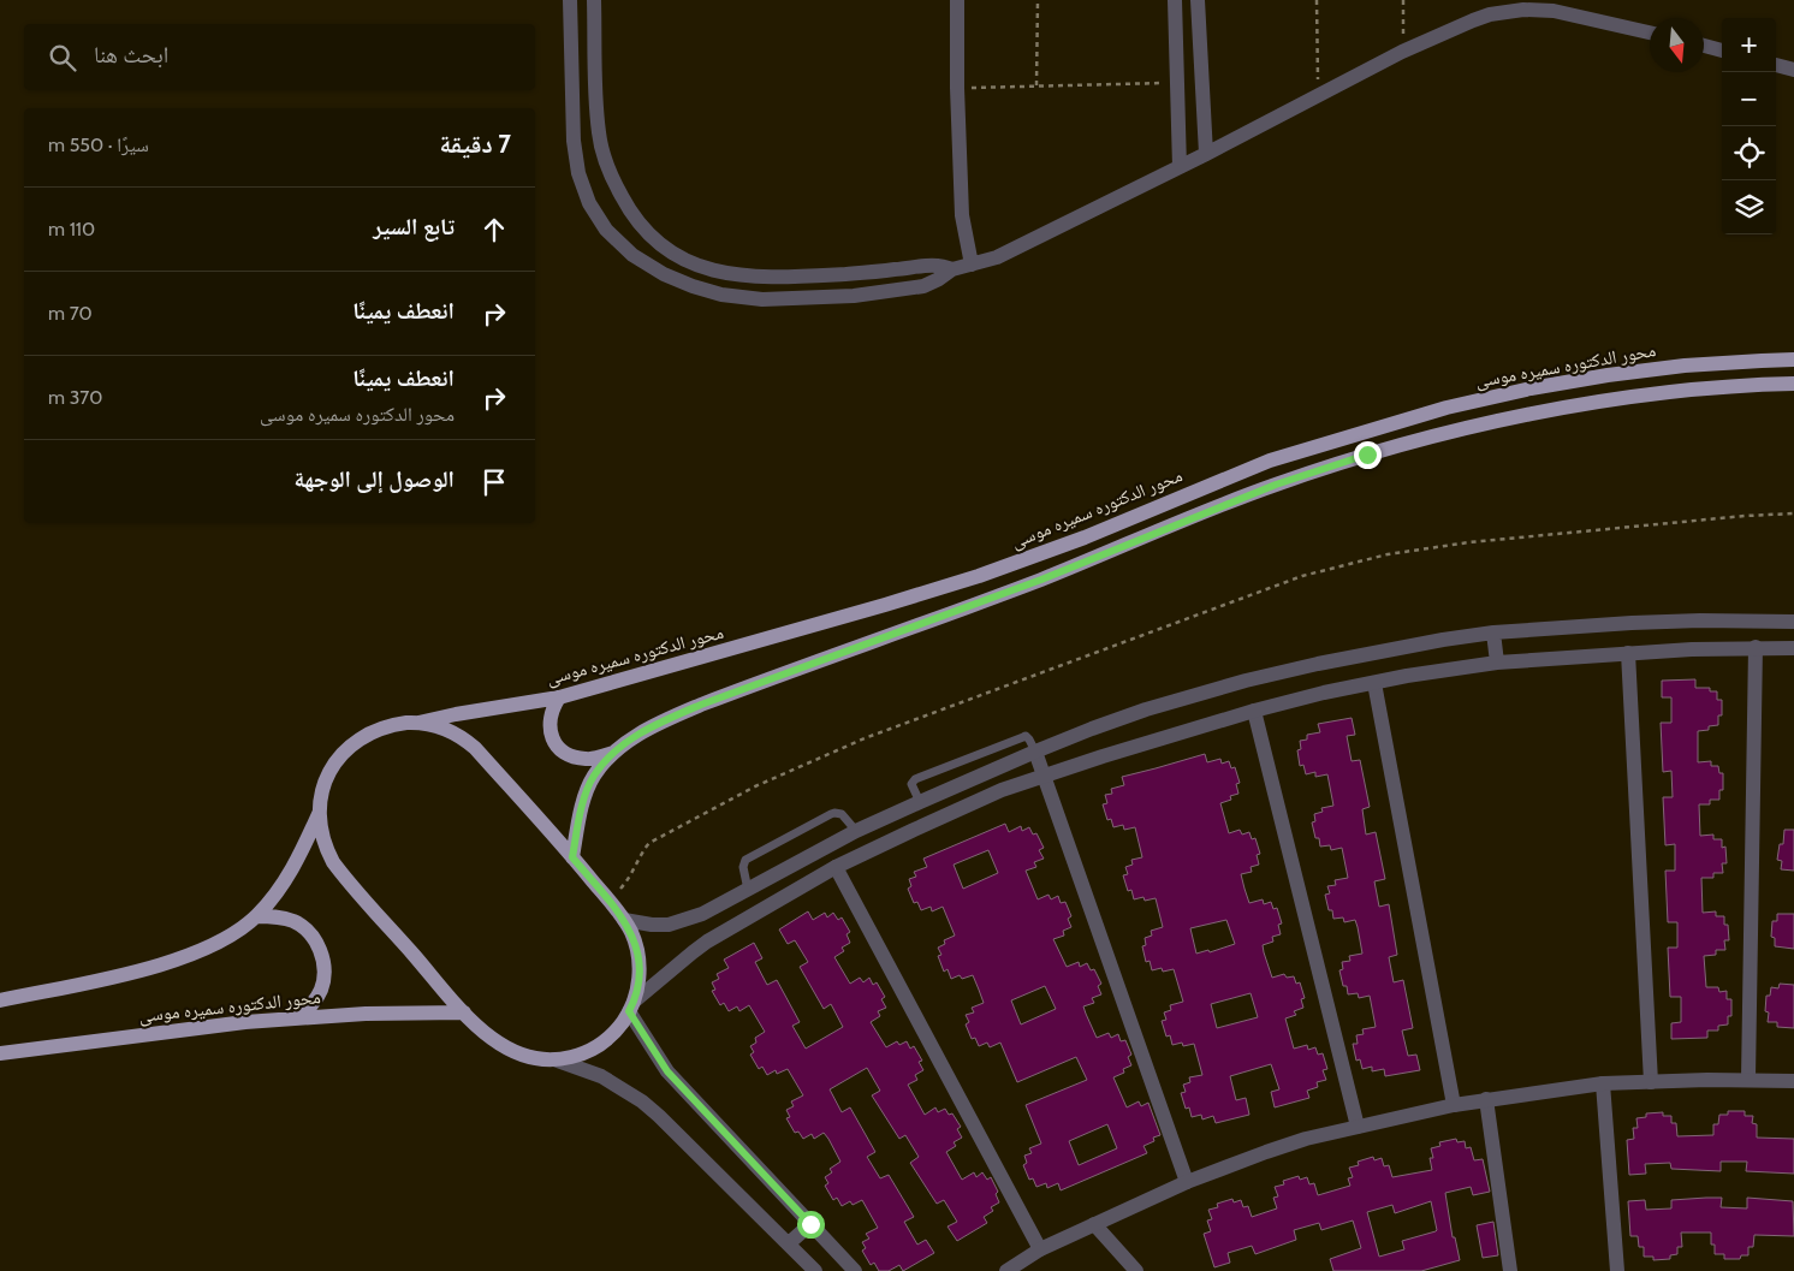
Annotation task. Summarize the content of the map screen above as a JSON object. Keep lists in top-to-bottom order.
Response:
{
  "streets": {
    "main road": ["محور الدكتوره سميره موسى"]
  },
  "north": "bottom",
  "page": {
    "map_buttons": ["+", "−"],
    "search": "ابحث هنا",
    "heading": ["7 دقيقة", "سيرًا · 550 m"],
    "list": [
      ["تابع السير", "110 m"],
      ["انعطف يمينًا", "70 m"],
      ["انعطف يمينًا", "محور الدكتوره سميره موسى", "370 m"],
      "الوصول إلى الوجهة"
    ]
  }
}
